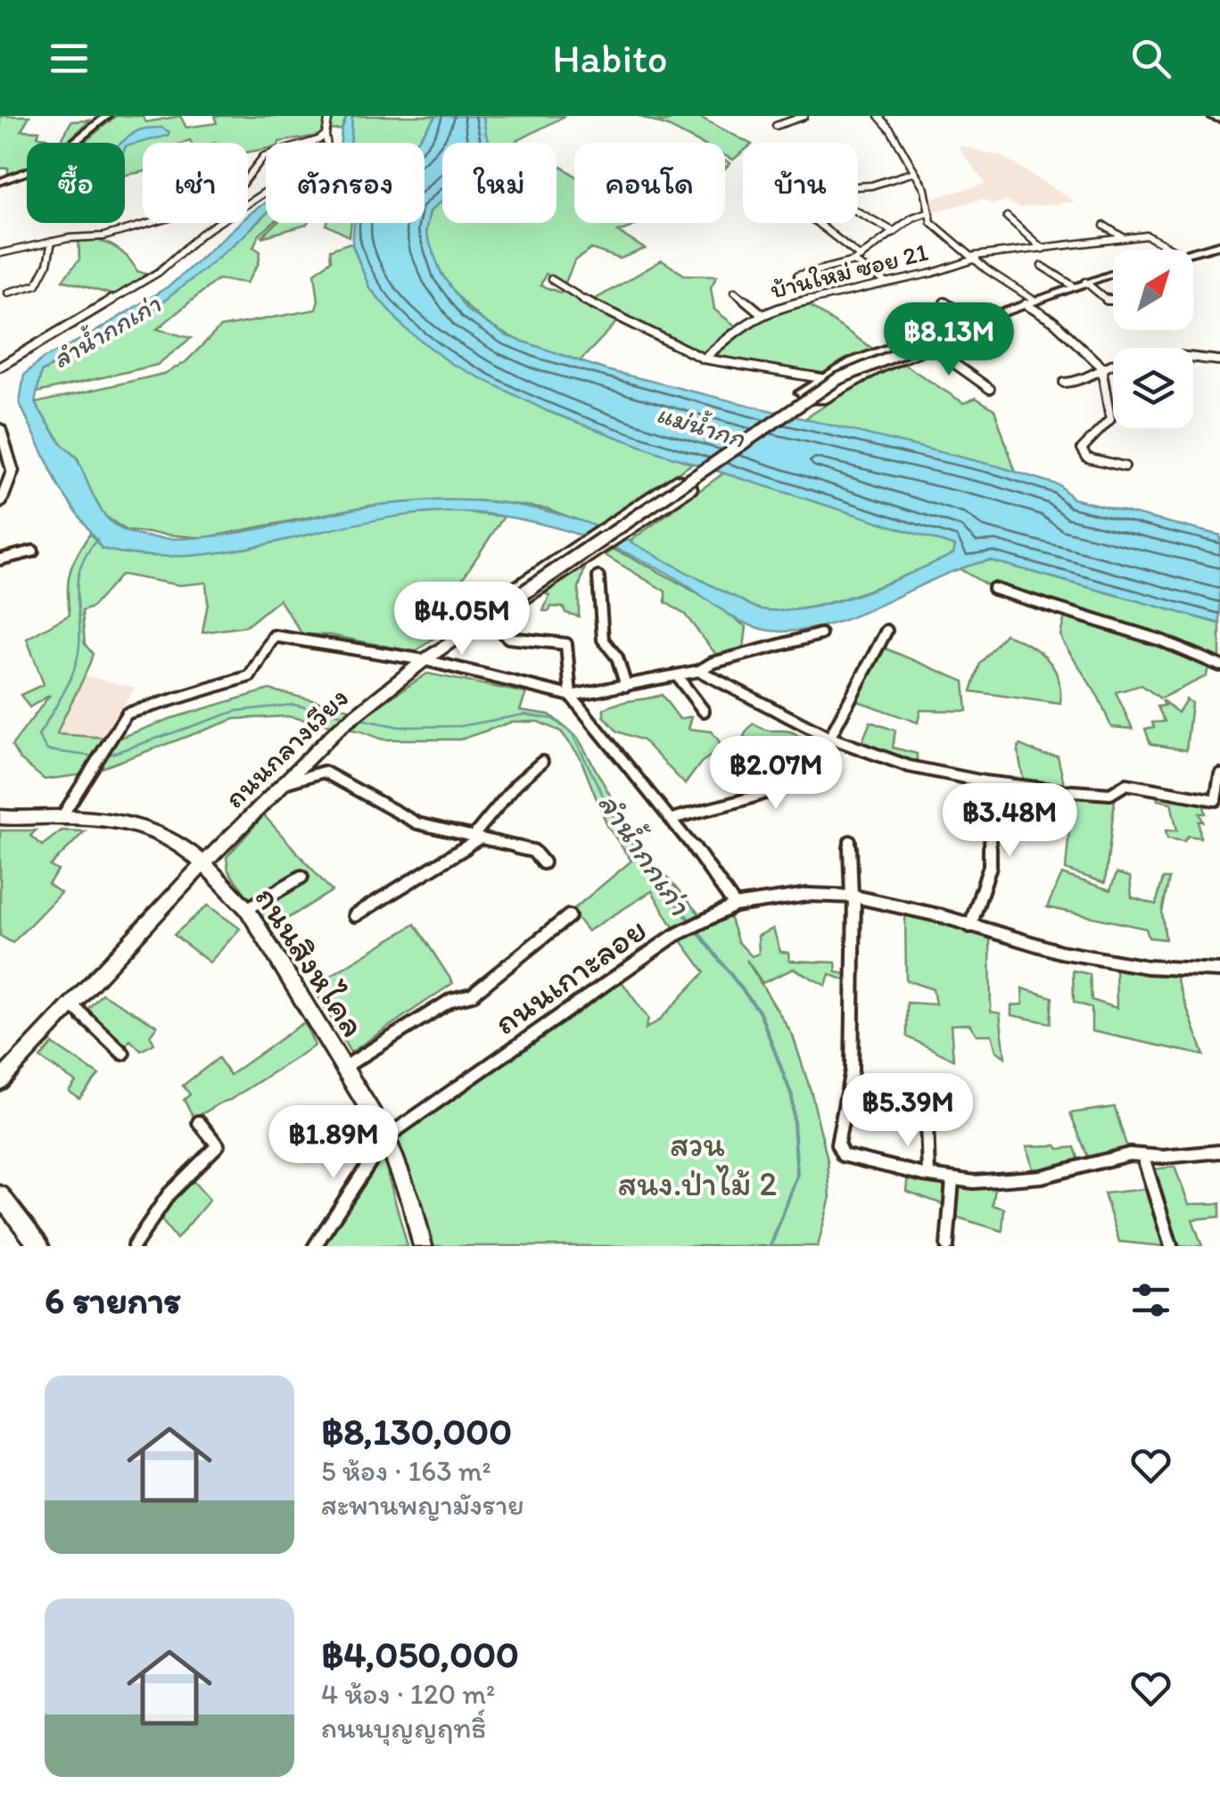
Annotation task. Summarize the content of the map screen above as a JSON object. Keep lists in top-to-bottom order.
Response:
{
  "streets": {
    "main road": ["ถนนกลางเวียง", "ถนนสิงหไคล"],
    "street": ["บ้านใหม่ ซอย 21", "ถนนเกาะลอย"]
  },
  "crossings": [
    ["ถนนกลางเวียง", "ถนนสิงหไคล"],
    ["ถนนสิงหไคล", "ถนนเกาะลอย"]
  ],
  "water": ["ลำน้ำกกเก่า", "แม่น้ำกก"],
  "parks": ["สวน สนง.ป่าไม้ 2"],
  "north": "top right",
  "page": {
    "header": "Habito",
    "chip": [
      "ซื้อ",
      "เช่า",
      "ตัวกรอง",
      "ใหม่",
      "คอนโด",
      "บ้าน"
    ],
    "price": [
      "฿8.13M",
      "฿4.05M",
      "฿2.07M",
      "฿3.48M",
      "฿5.39M",
      "฿1.89M"
    ],
    "heading": "6 รายการ",
    "list": [
      {
        "name": "฿8,130,000",
        "note": "5 ห้อง · 163 m² · สะพานพญามังราย"
      },
      {
        "name": "฿4,050,000",
        "note": "4 ห้อง · 120 m² · ถนนบุญญฤทธิ์"
      }
    ]
  }
}
